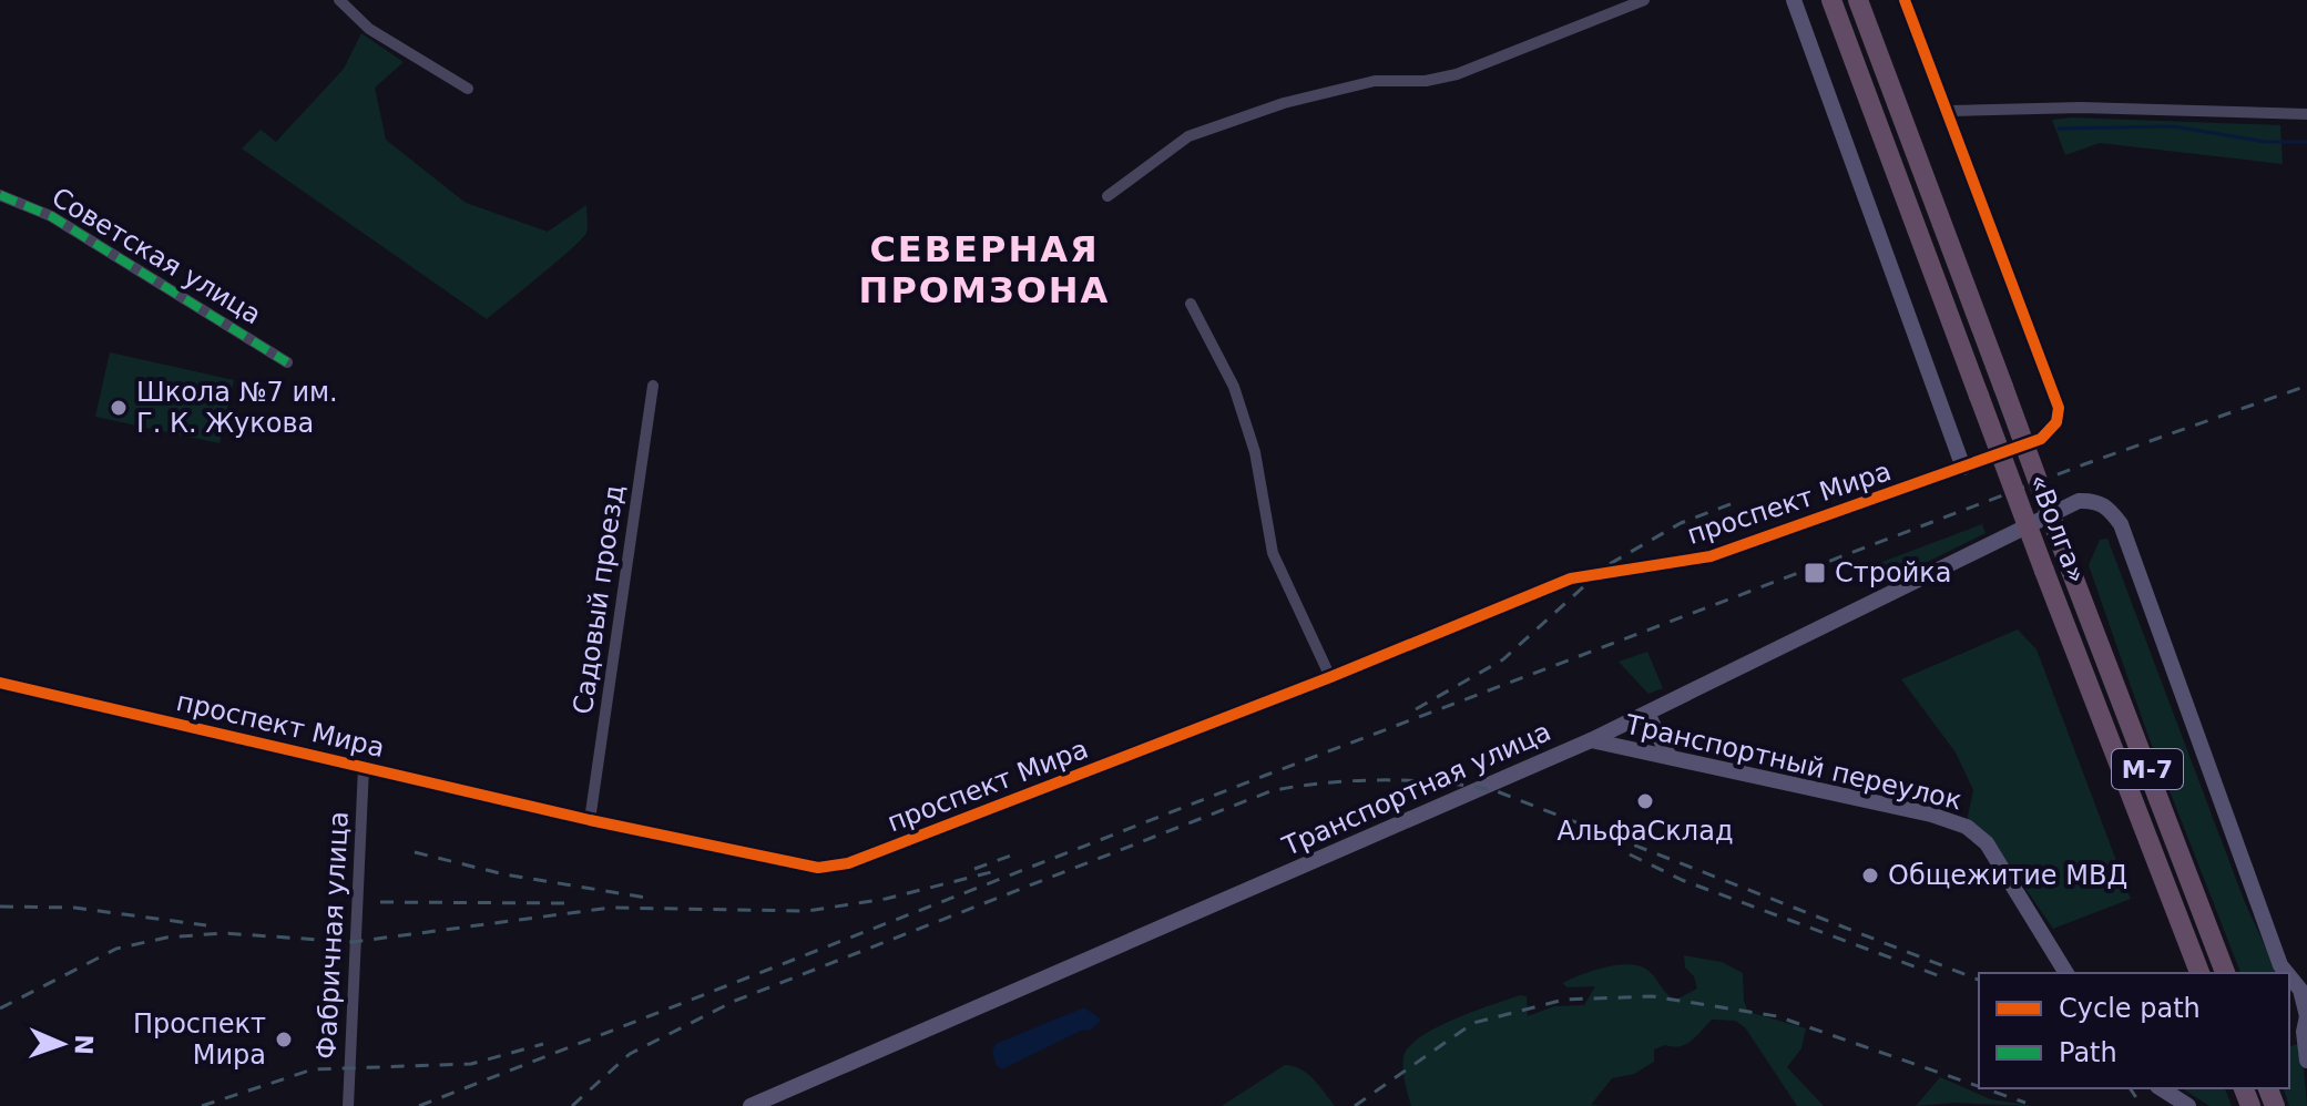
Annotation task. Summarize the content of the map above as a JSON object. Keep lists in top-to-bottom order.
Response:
{
  "streets": {
    "highway": ["«Волга»", "М-7"],
    "street": [
      "Советская улица",
      "проспект Мира",
      "Садовый проезд",
      "Транспортный переулок",
      "Транспортная улица",
      "Фабричная улица"
    ]
  },
  "crossings": [
    ["проспект Мира", "Садовый проезд"],
    ["проспект Мира", "Фабричная улица"],
    ["Транспортный переулок", "Транспортная улица"]
  ],
  "districts": ["СЕВЕРНАЯ ПРОМЗОНА"],
  "places": {
    "other": [
      "Школа №7 им. Г. К. Жукова",
      "АльфаСклад",
      "Общежитие МВД",
      "Проспект Мира"
    ],
    "transit": ["Стройка"]
  },
  "legend": ["Cycle path", "Path"],
  "north": "right"
}
